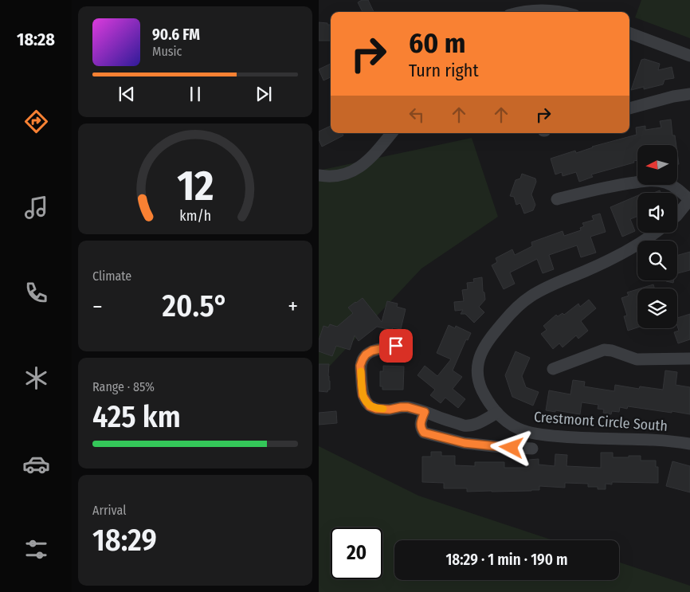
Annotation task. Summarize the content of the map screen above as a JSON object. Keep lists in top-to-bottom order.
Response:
{
  "streets": {
    "street": ["Crestmont Circle South"]
  },
  "north": "left",
  "page": {
    "tabs": "18:28",
    "turn": ["60 m", "Turn right"],
    "song": ["90.6 FM", "Music"],
    "tile": [
      "Climate",
      ["Range · 85%", "425 km"],
      ["Arrival", "18:29"]
    ],
    "heat": ["−", "20.5°", "+"],
    "limit": "20",
    "trip": "18:29 · 1 min · 190 m",
    "gauge": ["12", "km/h"]
  }
}
